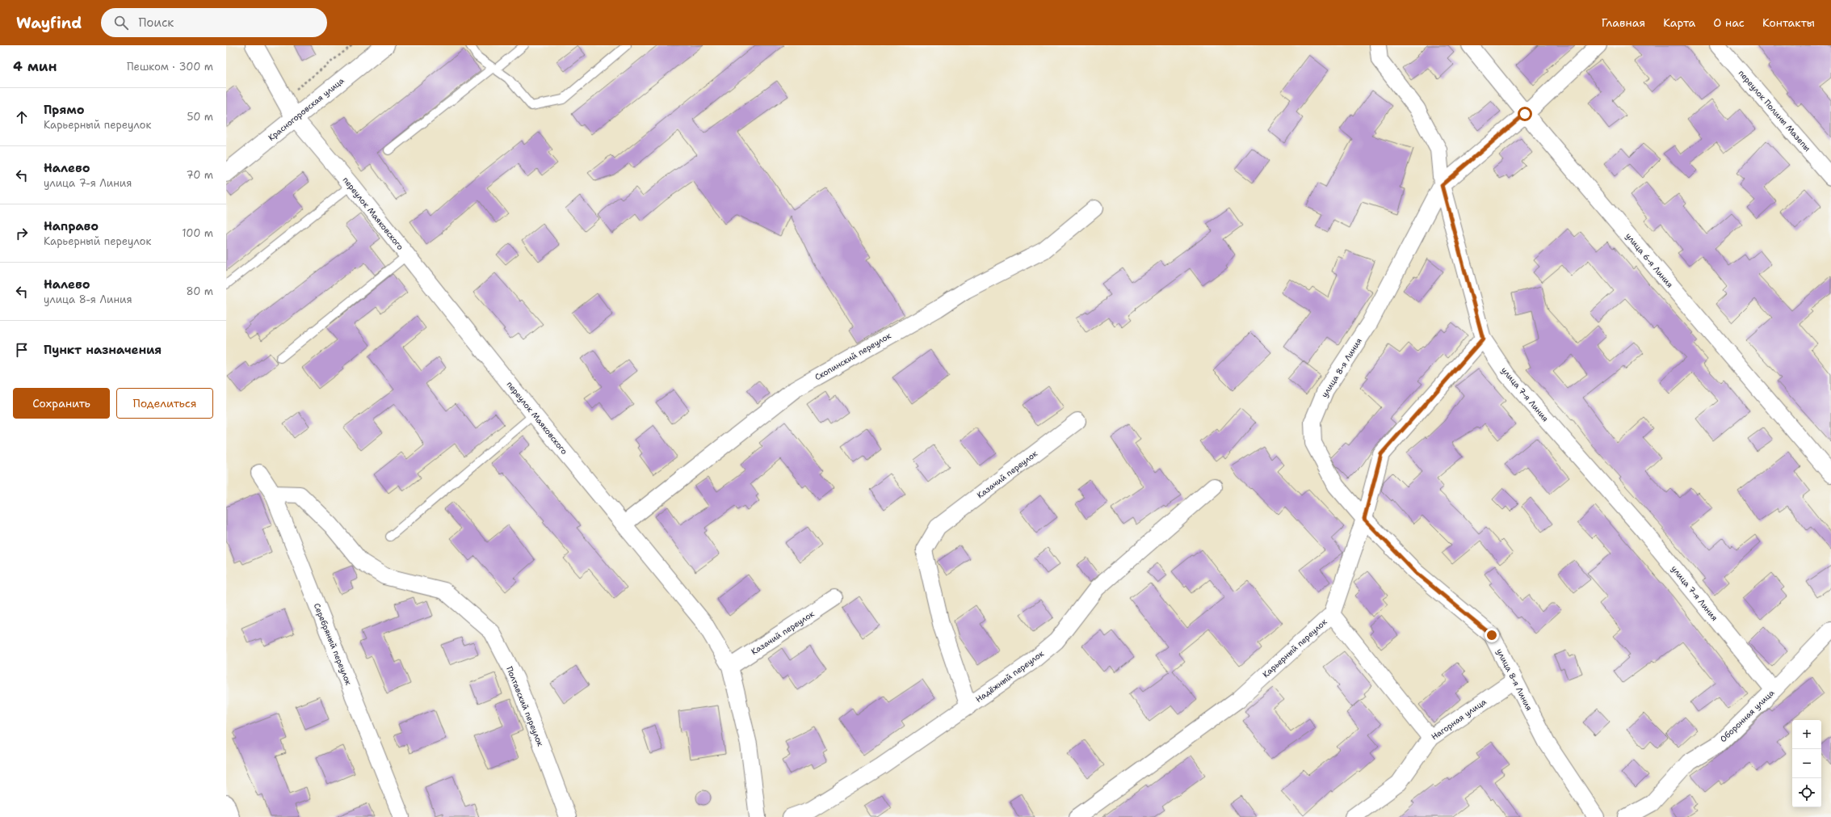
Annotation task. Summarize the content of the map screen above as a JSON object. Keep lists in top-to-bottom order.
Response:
{
  "streets": {
    "street": [
      "Красногоровская улица",
      "переулок Полины Мазепы",
      "переулок Маяковского",
      "улица 6-я Линия",
      "Скопинский переулок",
      "улица 8-я Линия",
      "улица 7-я Линия",
      "Казачий переулок",
      "Серебряный переулок",
      "Карьерный переулок",
      "Надёжный переулок",
      "Полтавский переулок",
      "Оборонная улица",
      "Нагорная улица"
    ]
  },
  "crossings": [
    ["Красногоровская улица", "переулок Маяковского"],
    ["переулок Маяковского", "Скопинский переулок"],
    ["переулок Маяковского", "Казачий переулок"],
    ["улица 8-я Линия", "улица 7-я Линия"],
    ["улица 8-я Линия", "Карьерный переулок"],
    ["улица 8-я Линия", "Нагорная улица"],
    ["улица 7-я Линия", "Карьерный переулок"],
    ["улица 7-я Линия", "Оборонная улица"],
    ["Казачий переулок", "Надёжный переулок"],
    ["Серебряный переулок", "Полтавский переулок"]
  ],
  "page": {
    "header": "Wayfind",
    "search": "Поиск",
    "nav": [
      "Главная",
      "Карта",
      "О нас",
      "Контакты"
    ],
    "heading": ["4 мин", "Пешком · 300 m"],
    "list": [
      ["Прямо", "Карьерный переулок", "50 m"],
      ["Налево", "улица 7-я Линия", "70 m"],
      ["Направо", "Карьерный переулок", "100 m"],
      ["Налево", "улица 8-я Линия", "80 m"],
      "Пункт назначения"
    ],
    "buttons": ["Сохранить", "Поделиться"],
    "map_buttons": ["+", "−"]
  }
}
